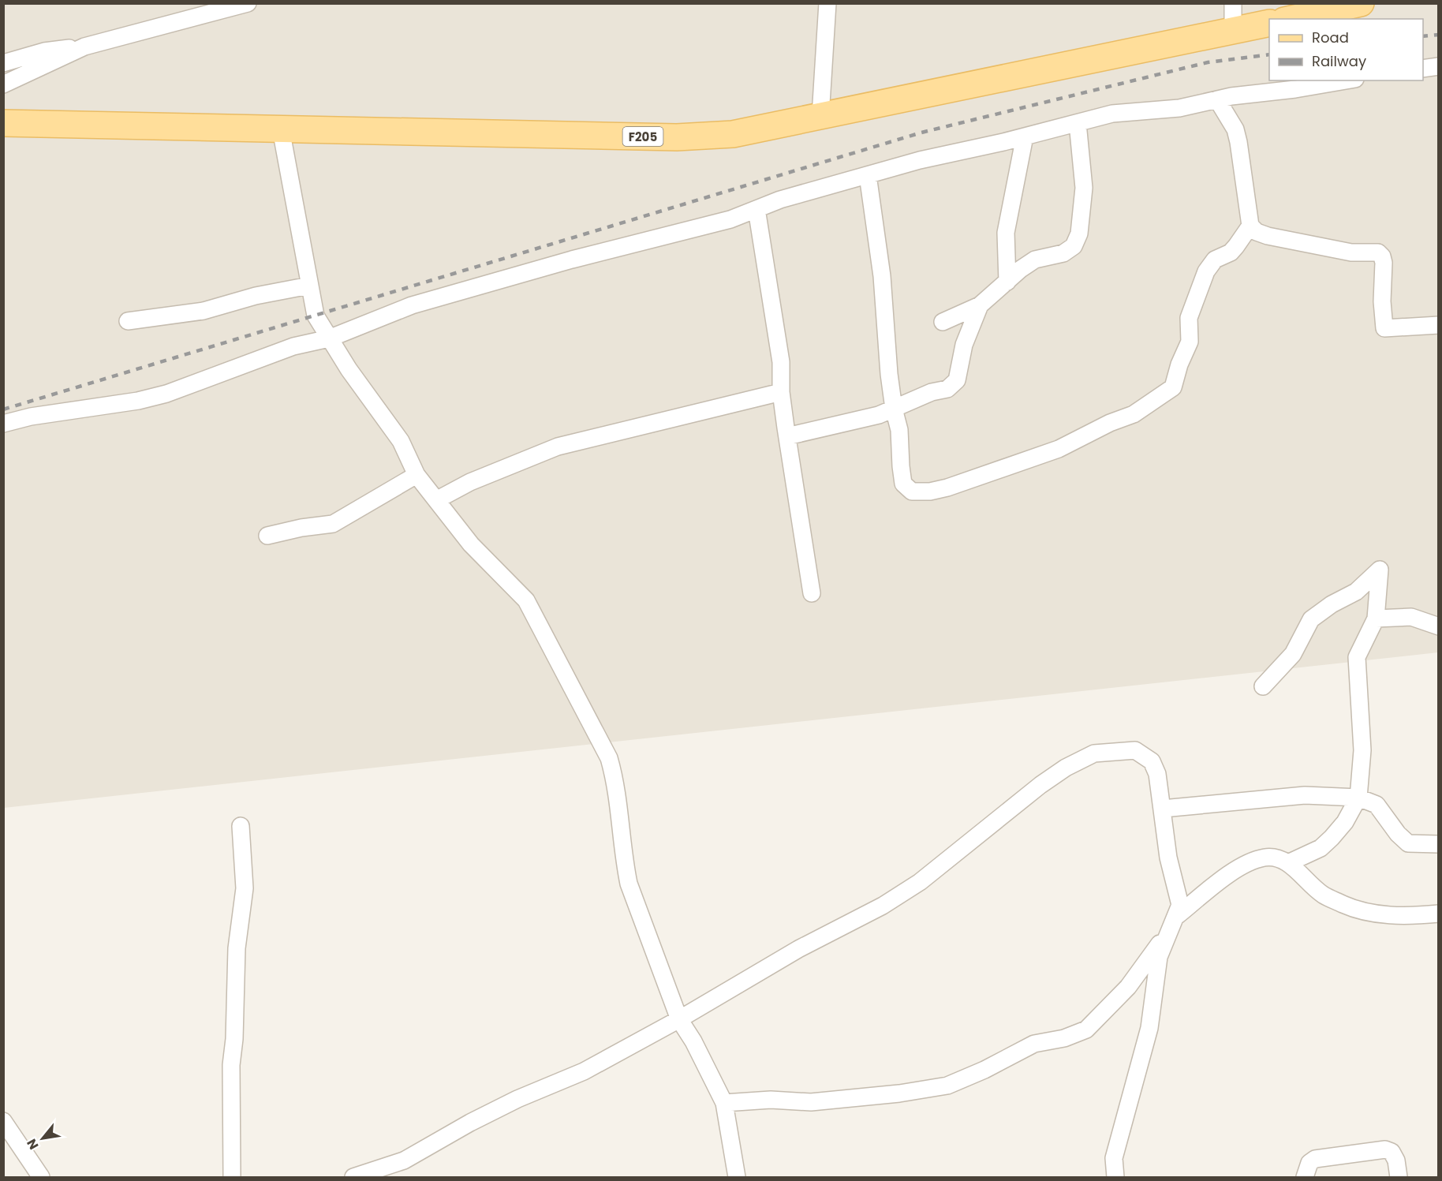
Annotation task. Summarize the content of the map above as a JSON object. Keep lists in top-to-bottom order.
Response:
{
  "streets": {
    "main road": ["F205"]
  },
  "legend": ["Road", "Railway"],
  "north": "bottom left"
}
